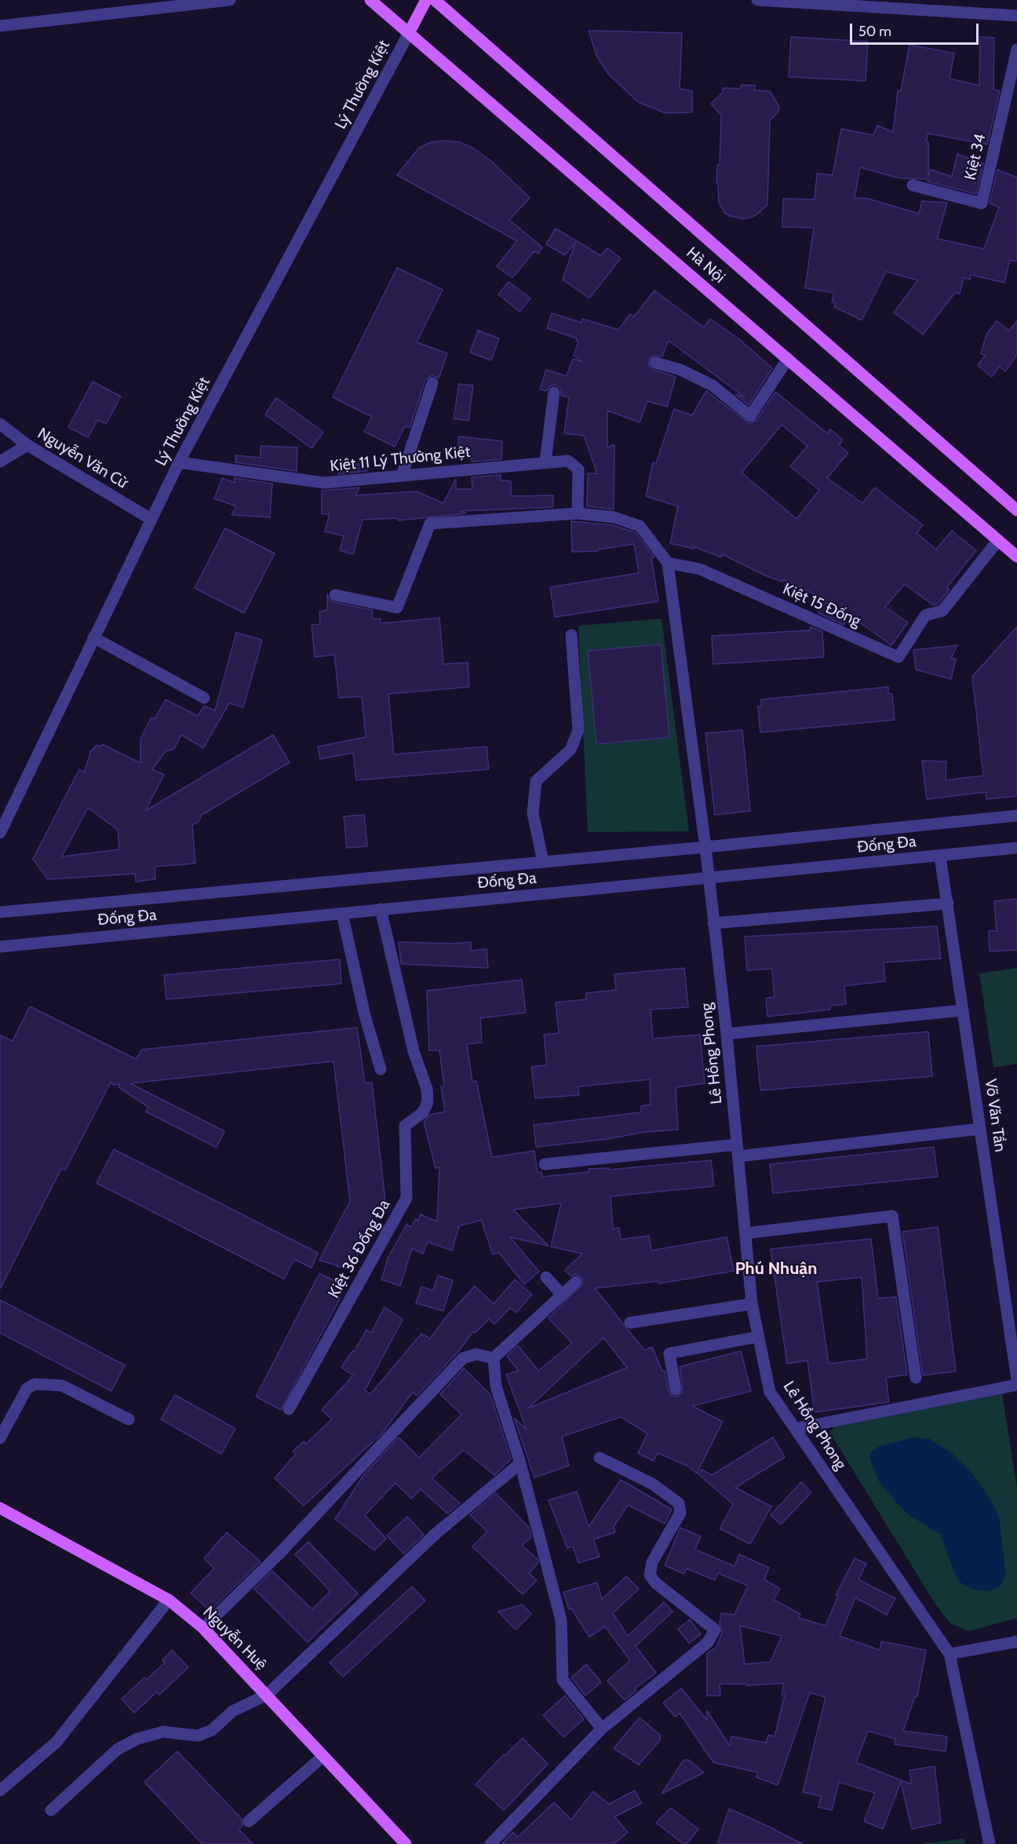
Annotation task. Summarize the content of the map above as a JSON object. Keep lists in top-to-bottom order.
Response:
{
  "streets": {
    "main road": ["Hà Nội", "Nguyễn Huệ"],
    "street": [
      "Lý Thường Kiệt",
      "Kiệt 34",
      "Nguyễn Văn Cừ",
      "Kiệt 11 Lý Thường Kiệt",
      "Kiệt 15 Đống",
      "Đống Đa",
      "Lê Hồng Phong",
      "Võ Văn Tần",
      "Kiệt 36 Đống Đa"
    ]
  },
  "crossings": [
    ["Lý Thường Kiệt", "Hà Nội"],
    ["Lý Thường Kiệt", "Nguyễn Văn Cừ"],
    ["Lý Thường Kiệt", "Kiệt 11 Lý Thường Kiệt"],
    ["Hà Nội", "Kiệt 15 Đống"],
    ["Kiệt 15 Đống", "Lê Hồng Phong"],
    ["Đống Đa", "Lê Hồng Phong"],
    ["Đống Đa", "Võ Văn Tần"],
    ["Đống Đa", "Kiệt 36 Đống Đa"]
  ],
  "districts": ["Phú Nhuận"],
  "scale_bar": "50 m"
}
